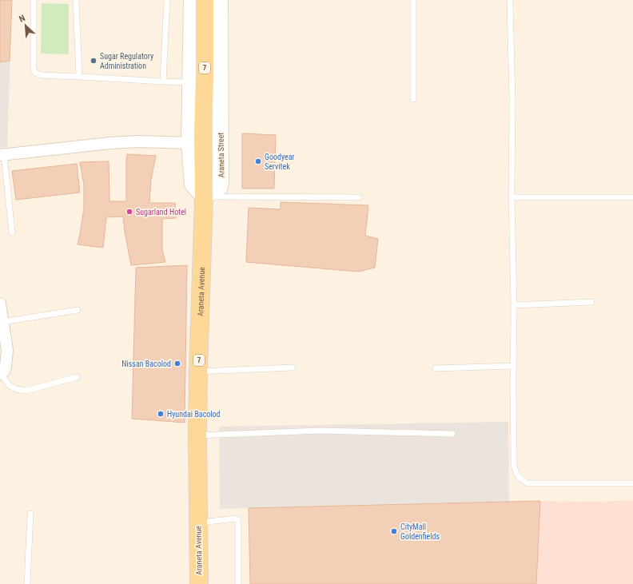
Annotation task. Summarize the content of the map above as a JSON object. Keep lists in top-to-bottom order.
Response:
{
  "streets": {
    "main road": ["7", "Araneta Street", "Araneta Avenue"]
  },
  "crossings": [
    ["7", "Araneta Street"],
    ["7", "Araneta Avenue"],
    ["Araneta Street", "Araneta Avenue"]
  ],
  "places": [
    "Sugar Regulatory Administration",
    "Goodyear Servitek",
    "Sugarland Hotel",
    "Nissan Bacolod",
    "Hyundai Bacolod",
    "CityMall Goldenfields"
  ],
  "north": "top left"
}
